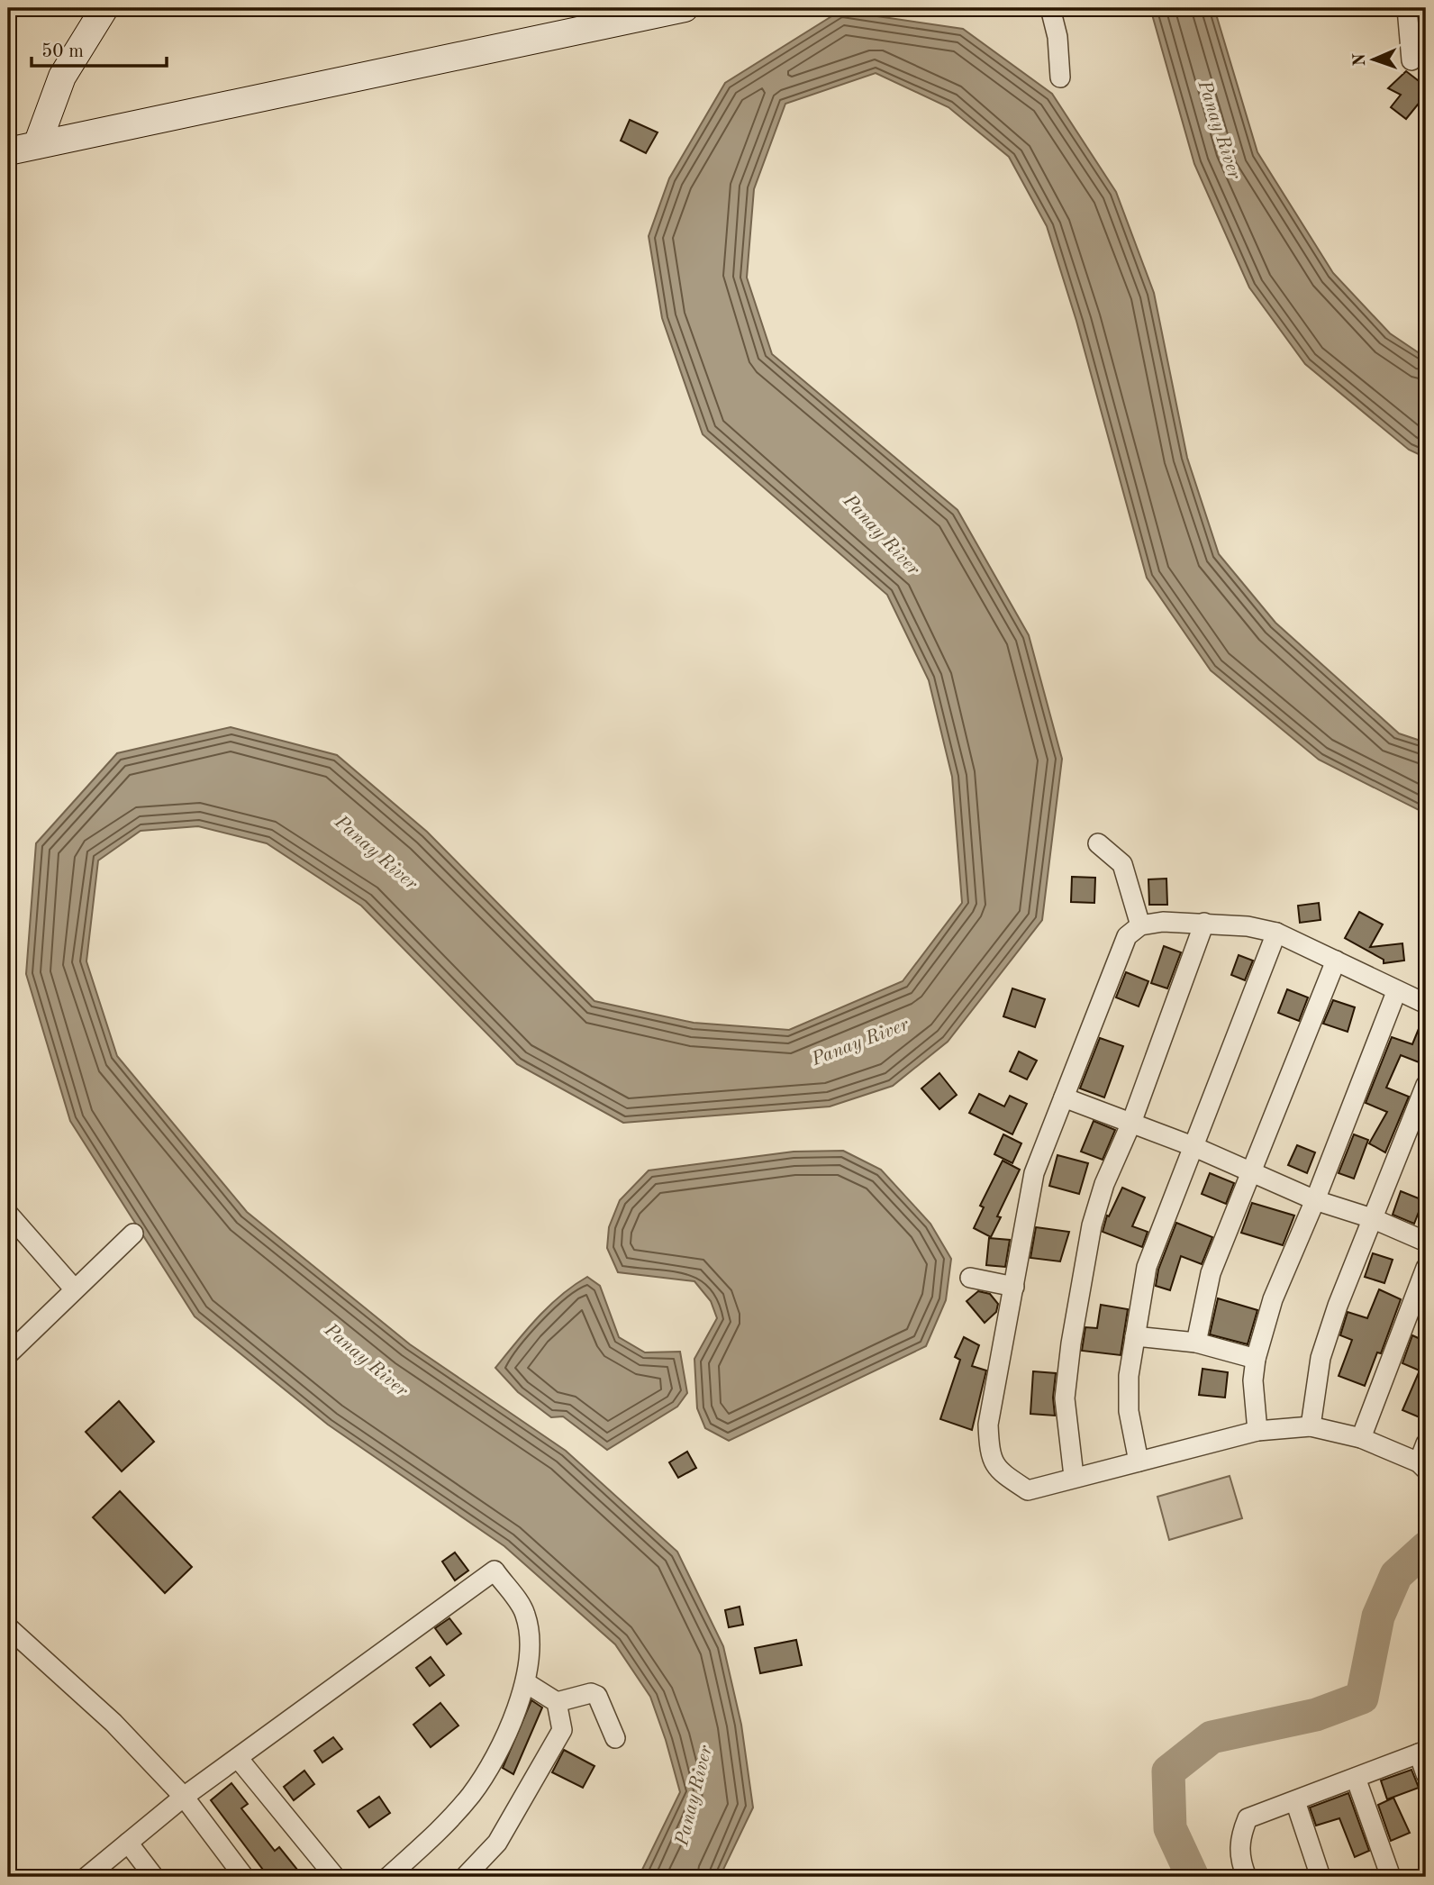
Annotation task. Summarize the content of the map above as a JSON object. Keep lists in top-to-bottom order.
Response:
{
  "water": ["Panay River"],
  "scale_bar": "50 m",
  "north": "left"
}
